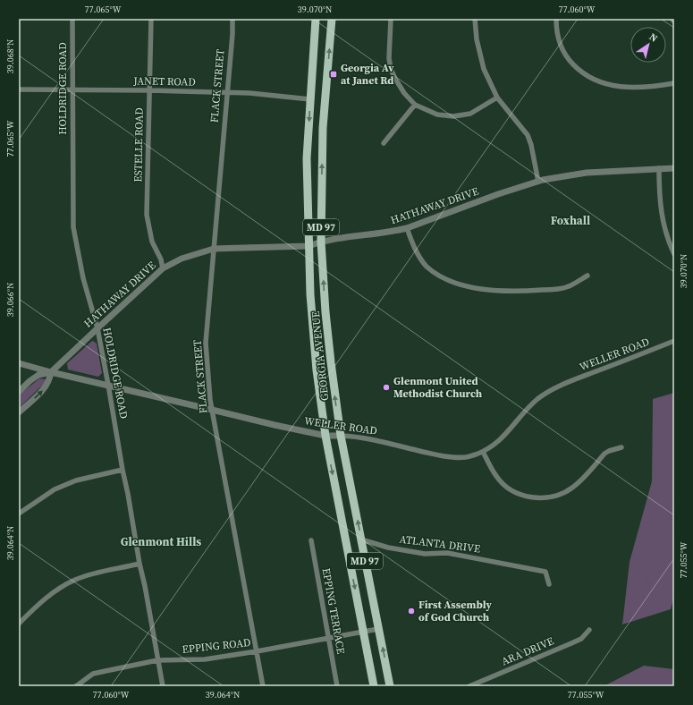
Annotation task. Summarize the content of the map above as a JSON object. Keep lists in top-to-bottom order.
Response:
{
  "streets": {
    "main road": ["MD 97", "GEORGIA AVENUE"],
    "street": [
      "JANET ROAD",
      "FLACK STREET",
      "HOLDRIDGE ROAD",
      "ESTELLE ROAD",
      "HATHAWAY DRIVE",
      "WELLER ROAD",
      "ATLANTA DRIVE",
      "EPPING TERRACE",
      "EPPING ROAD",
      "ARA DRIVE"
    ]
  },
  "crossings": [
    ["JANET ROAD", "FLACK STREET"],
    ["JANET ROAD", "HOLDRIDGE ROAD"],
    ["JANET ROAD", "ESTELLE ROAD"],
    ["JANET ROAD", "GEORGIA AVENUE"],
    ["FLACK STREET", "HATHAWAY DRIVE"],
    ["FLACK STREET", "WELLER ROAD"],
    ["FLACK STREET", "EPPING ROAD"],
    ["HOLDRIDGE ROAD", "HATHAWAY DRIVE"],
    ["HOLDRIDGE ROAD", "WELLER ROAD"],
    ["HOLDRIDGE ROAD", "EPPING ROAD"],
    ["ESTELLE ROAD", "HATHAWAY DRIVE"],
    ["HATHAWAY DRIVE", "WELLER ROAD"],
    ["HATHAWAY DRIVE", "GEORGIA AVENUE"],
    ["WELLER ROAD", "GEORGIA AVENUE"],
    ["GEORGIA AVENUE", "ATLANTA DRIVE"],
    ["GEORGIA AVENUE", "EPPING ROAD"],
    ["EPPING TERRACE", "EPPING ROAD"]
  ],
  "districts": ["Foxhall", "Glenmont Hills"],
  "places": {
    "transit": ["Georgia Av at Janet Rd"],
    "other": ["Glenmont United Methodist Church", "First Assembly of God Church"]
  },
  "north": "top right",
  "coordinates": [
    "77.065°W",
    "39.070°N",
    "77.060°W",
    "39.068°N",
    "39.066°N",
    "39.064°N",
    "77.055°W"
  ]
}
